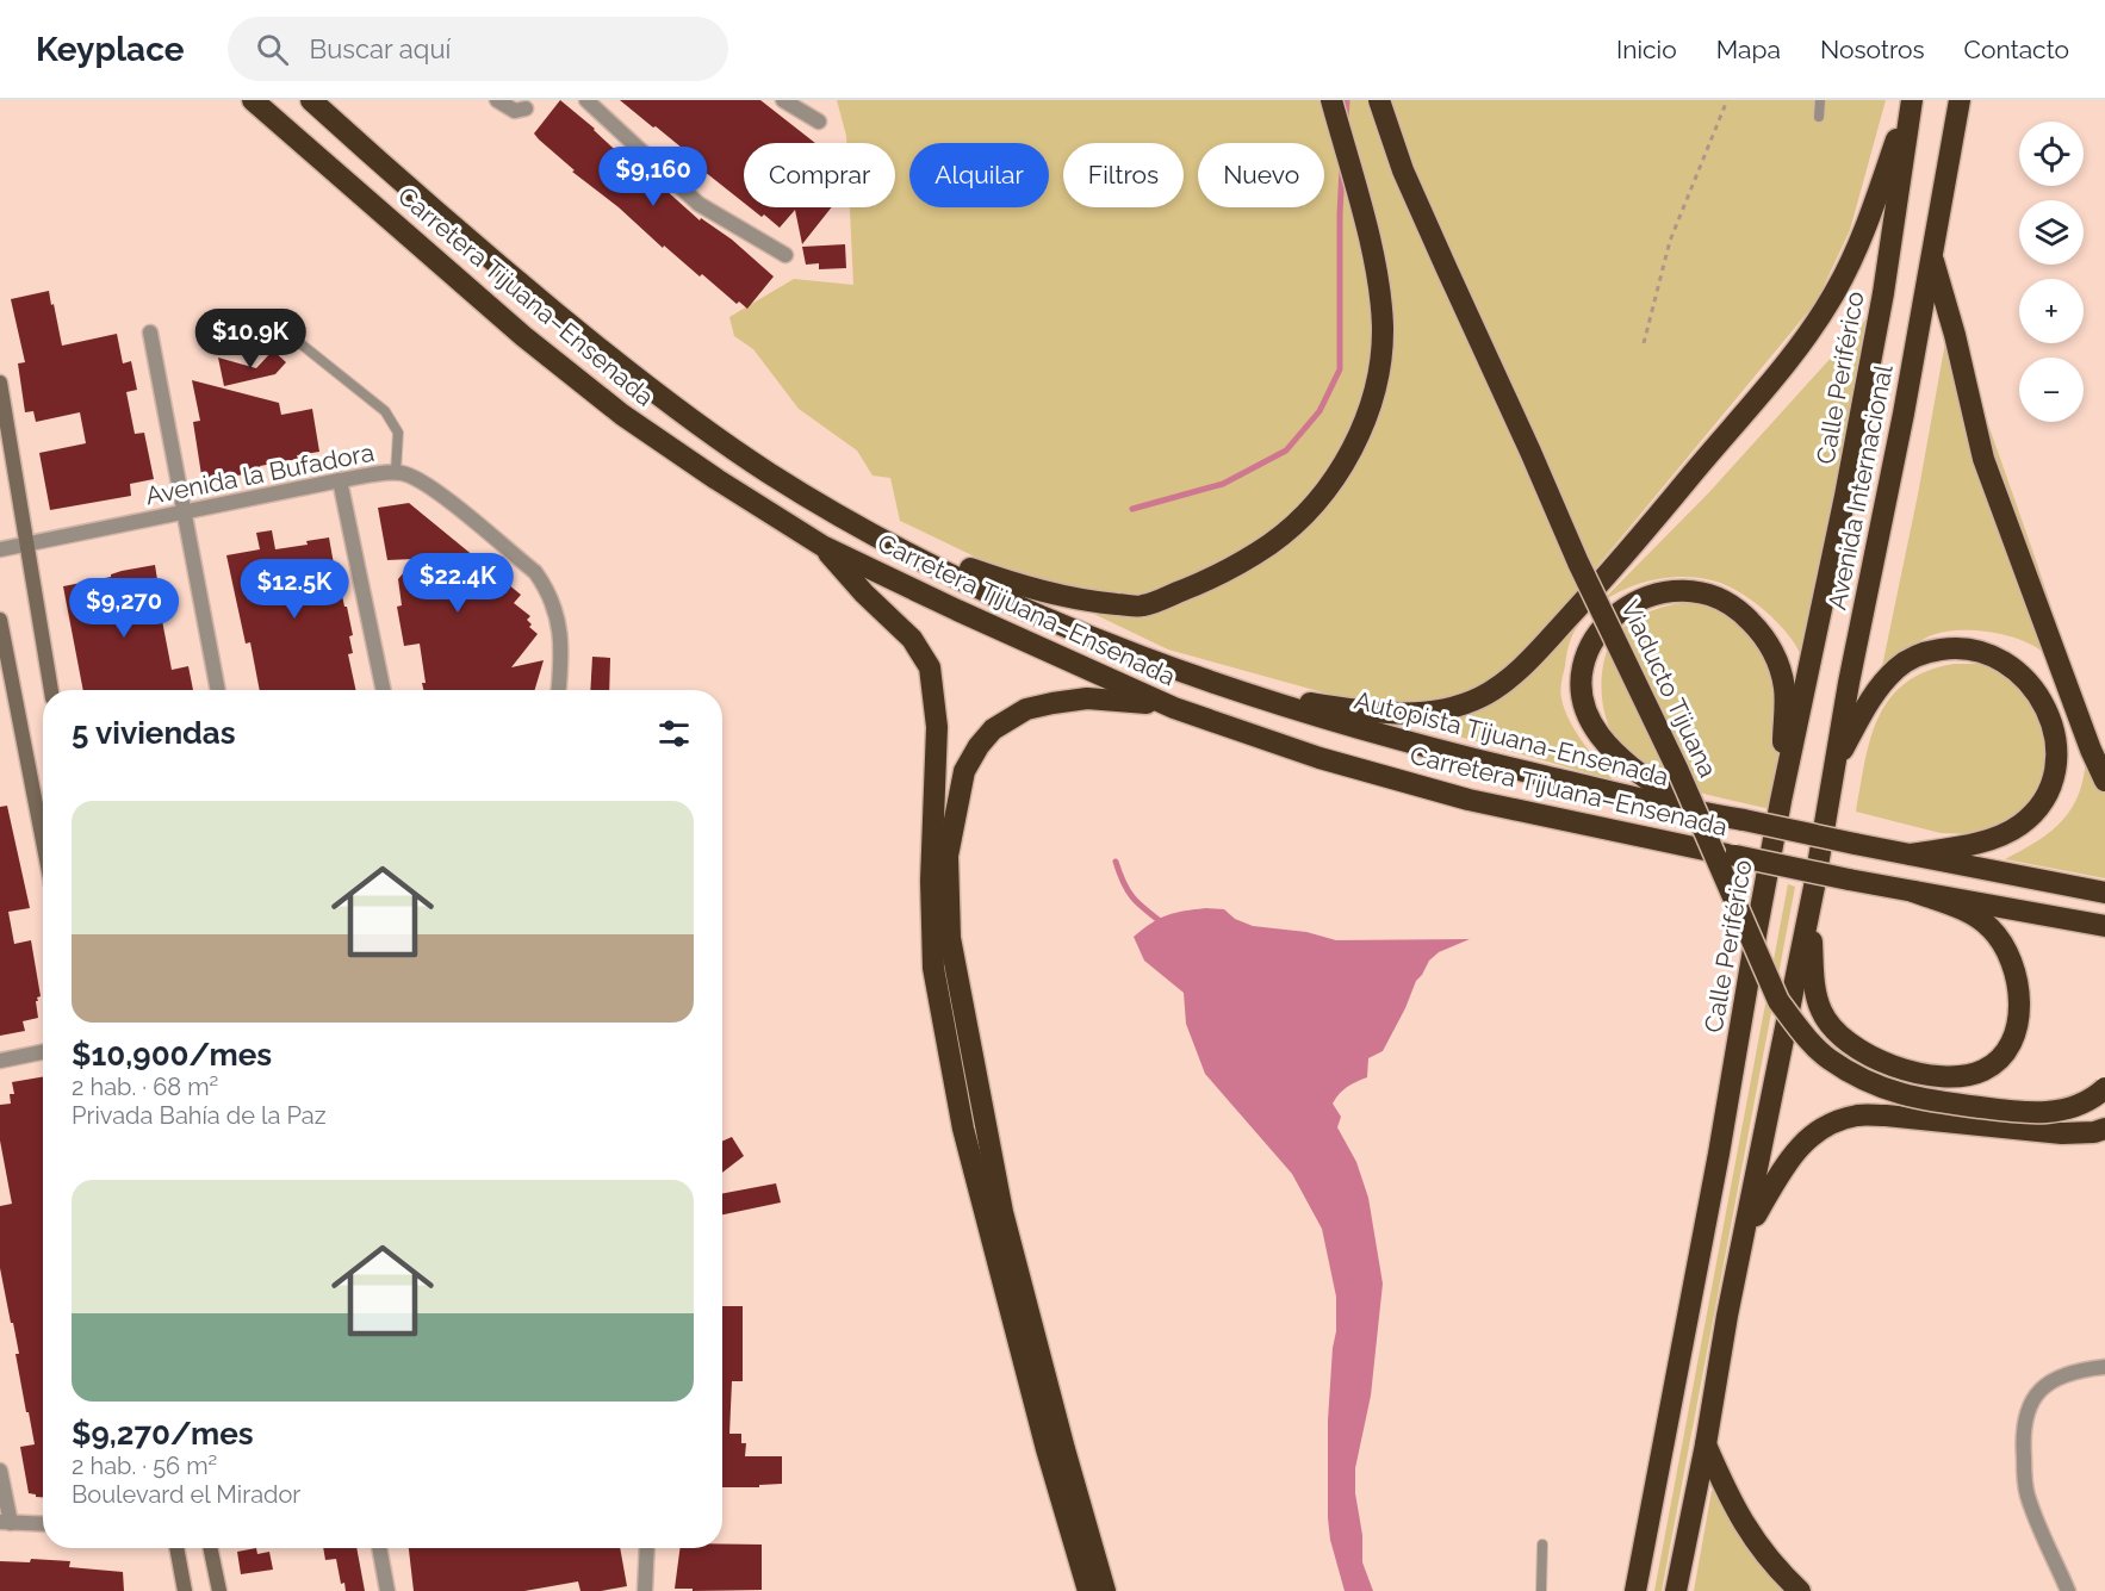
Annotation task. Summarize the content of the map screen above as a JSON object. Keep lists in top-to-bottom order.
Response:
{
  "streets": {
    "highway": [
      "Carretera Tijuana–Ensenada",
      "Calle Periférico",
      "Avenida Internacional",
      "Viaducto Tijuana",
      "Autopista Tijuana-Ensenada"
    ],
    "street": ["Avenida la Bufadora"]
  },
  "crossings": [
    ["Carretera Tijuana–Ensenada", "Autopista Tijuana-Ensenada"]
  ],
  "page": {
    "header": "Keyplace",
    "search": "Buscar aquí",
    "nav": [
      "Inicio",
      "Mapa",
      "Nosotros",
      "Contacto"
    ],
    "map_buttons": ["+", "−"],
    "chip": [
      "Comprar",
      "Alquilar",
      "Filtros",
      "Nuevo"
    ],
    "price": [
      "$9,160",
      "$10.9K",
      "$22.4K",
      "$12.5K",
      "$9,270"
    ],
    "heading": "5 viviendas",
    "list": [
      {
        "name": "$10,900/mes",
        "note": "2 hab. · 68 m² · Privada Bahía de la Paz"
      },
      {
        "name": "$9,270/mes",
        "note": "2 hab. · 56 m² · Boulevard el Mirador"
      }
    ]
  }
}
